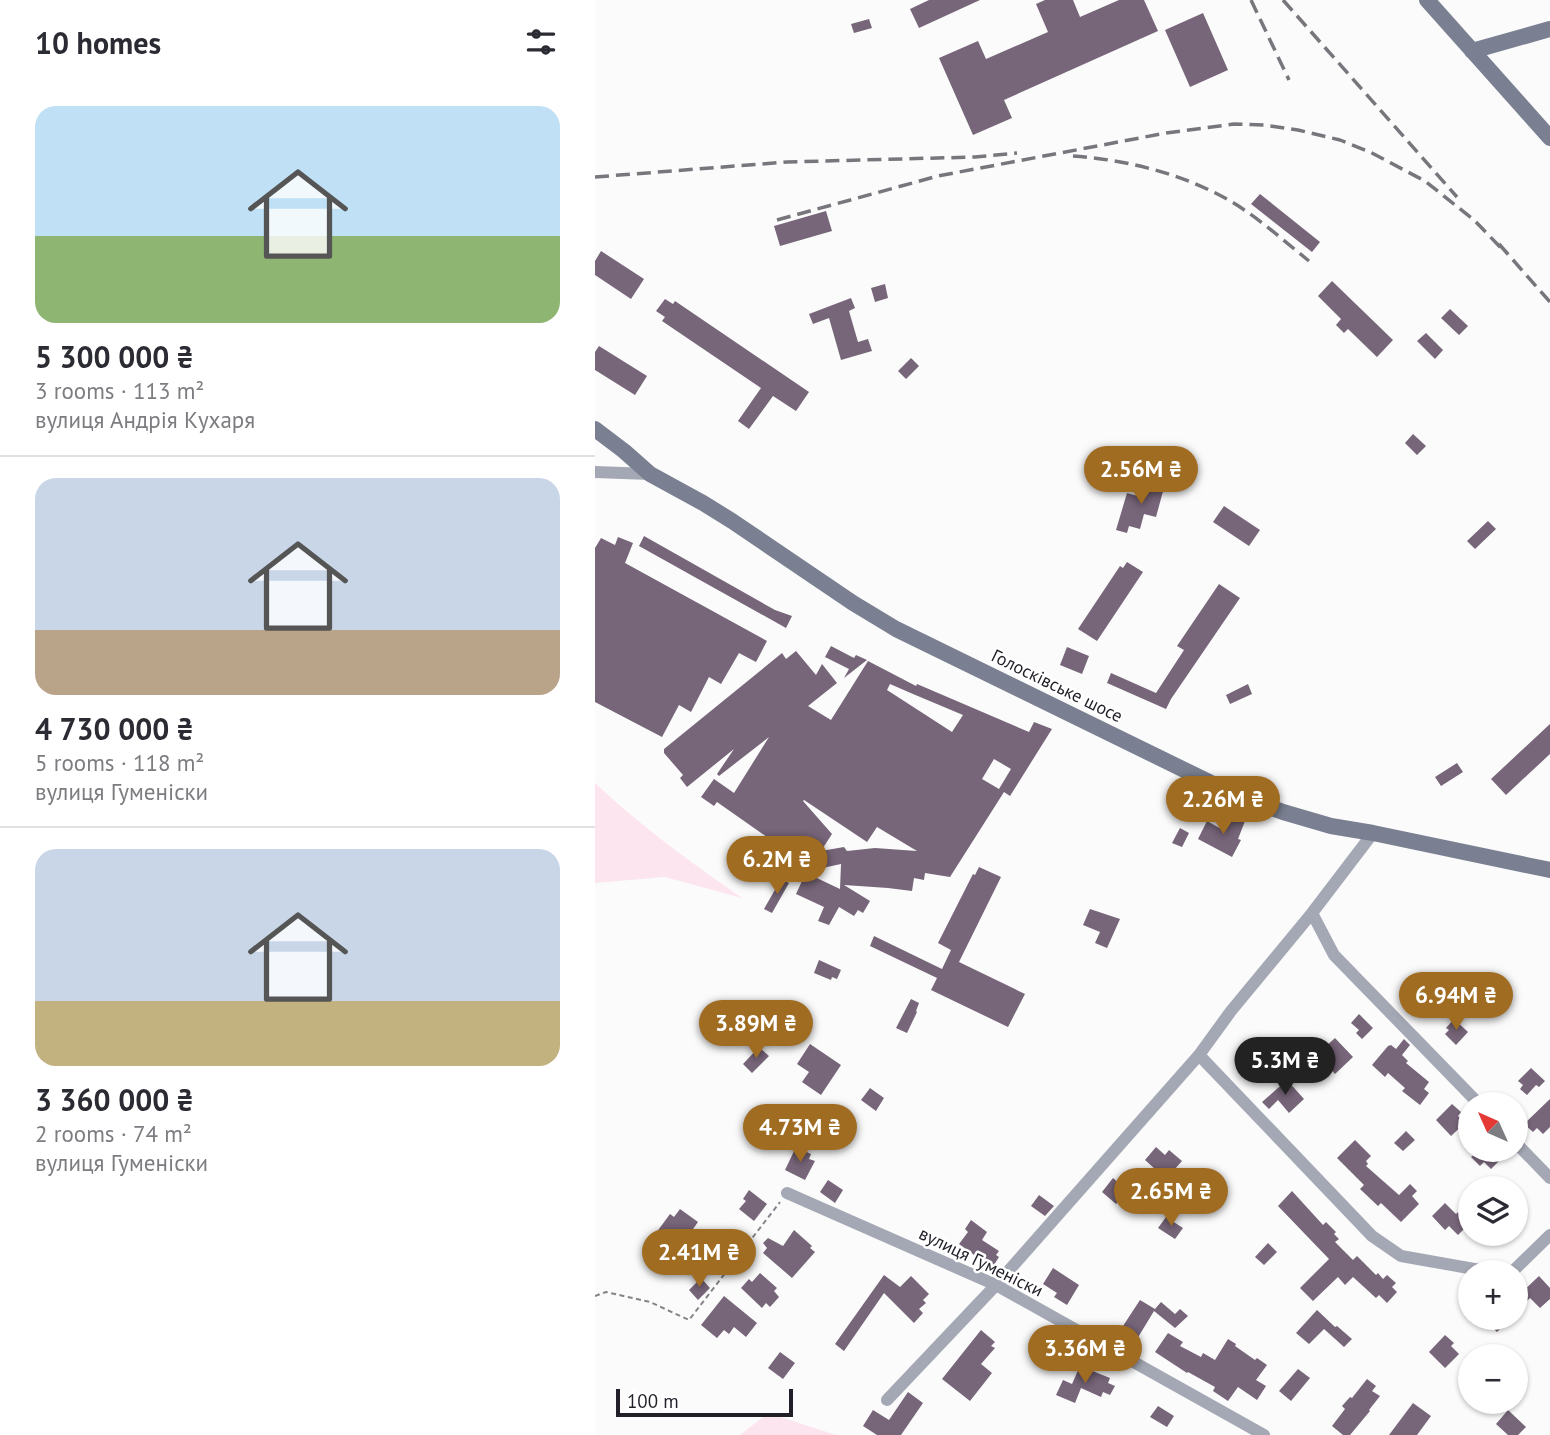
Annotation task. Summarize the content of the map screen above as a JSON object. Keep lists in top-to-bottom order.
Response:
{
  "streets": {
    "street": ["Голосківське шосе", "вулиця Гуменіски"]
  },
  "scale_bar": "100 m",
  "north": "top left",
  "page": {
    "heading": "10 homes",
    "list": [
      {
        "name": "5 300 000 ₴",
        "note": "3 rooms · 113 m² · вулиця Андрія Кухаря"
      },
      {
        "name": "4 730 000 ₴",
        "note": "5 rooms · 118 m² · вулиця Гуменіски"
      },
      {
        "name": "3 360 000 ₴",
        "note": "2 rooms · 74 m² · вулиця Гуменіски"
      }
    ],
    "price": [
      "2.56M ₴",
      "2.26M ₴",
      "6.2M ₴",
      "6.94M ₴",
      "3.89M ₴",
      "5.3M ₴",
      "4.73M ₴",
      "2.65M ₴",
      "2.41M ₴",
      "3.36M ₴"
    ],
    "map_buttons": ["+", "−"],
    "scale": "100 m"
  }
}
